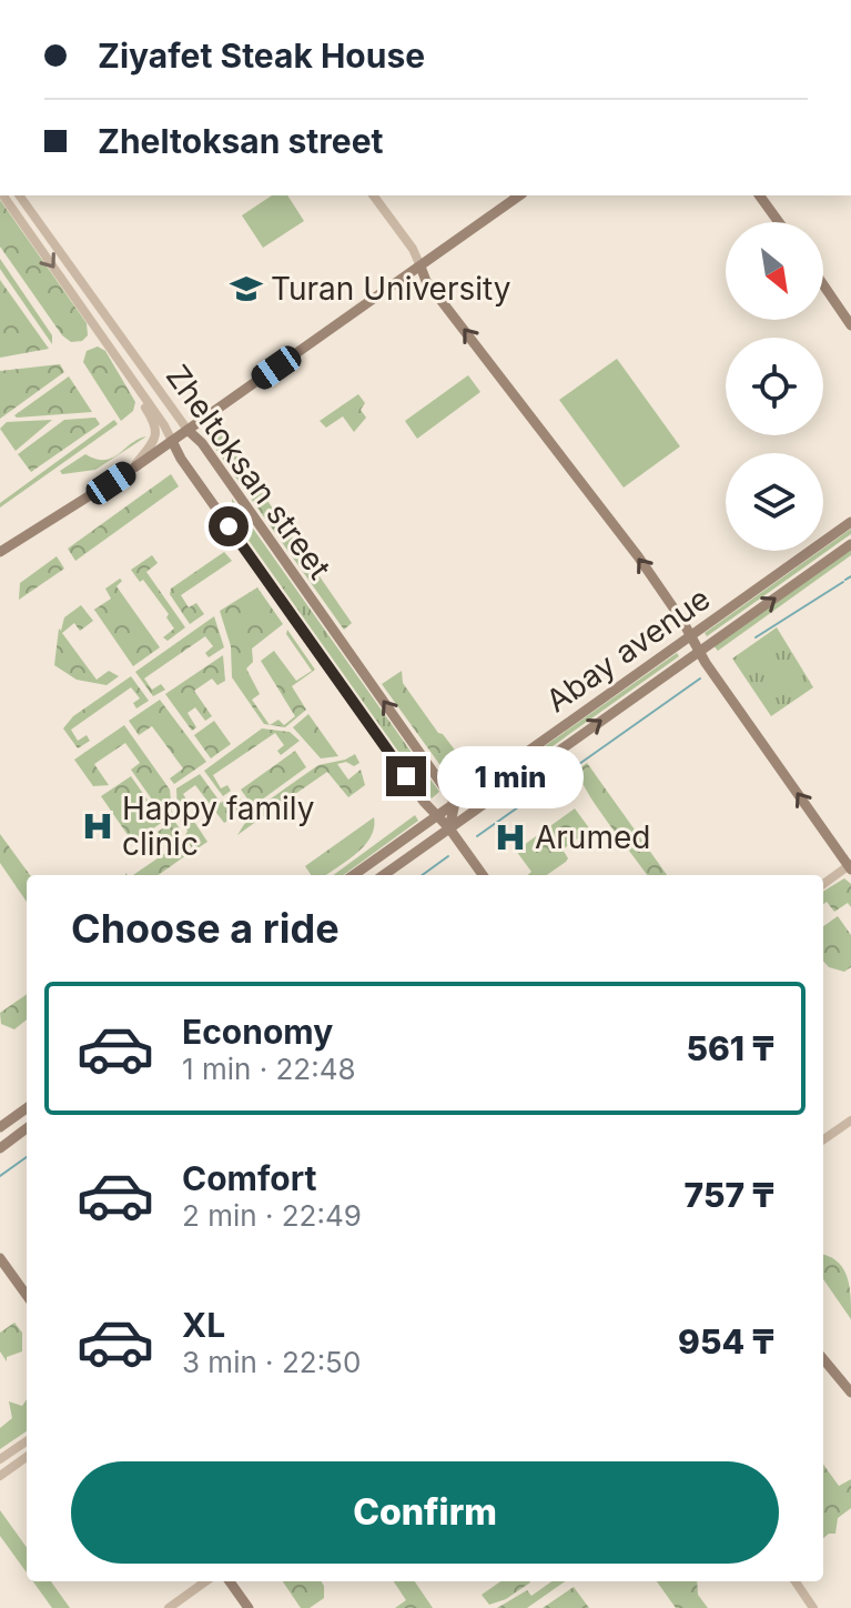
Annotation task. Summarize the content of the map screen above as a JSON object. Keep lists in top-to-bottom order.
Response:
{
  "streets": {
    "main road": ["Zheltoksan street", "Abay avenue"]
  },
  "crossings": [
    ["Zheltoksan street", "Abay avenue"]
  ],
  "places": {
    "school or university": ["Turan University"],
    "hospital": ["Happy family clinic", "Arumed"]
  },
  "north": "bottom right",
  "page": {
    "banner": ["Ziyafet Steak House", "Zheltoksan street"],
    "bubble": "1 min",
    "heading": "Choose a ride",
    "list": [
      {
        "name": "Economy",
        "note": "1 min · 22:48",
        "value": "561 ₸"
      },
      {
        "name": "Comfort",
        "note": "2 min · 22:49",
        "value": "757 ₸"
      },
      {
        "name": "XL",
        "note": "3 min · 22:50",
        "value": "954 ₸"
      }
    ],
    "buttons": "Confirm"
  }
}
